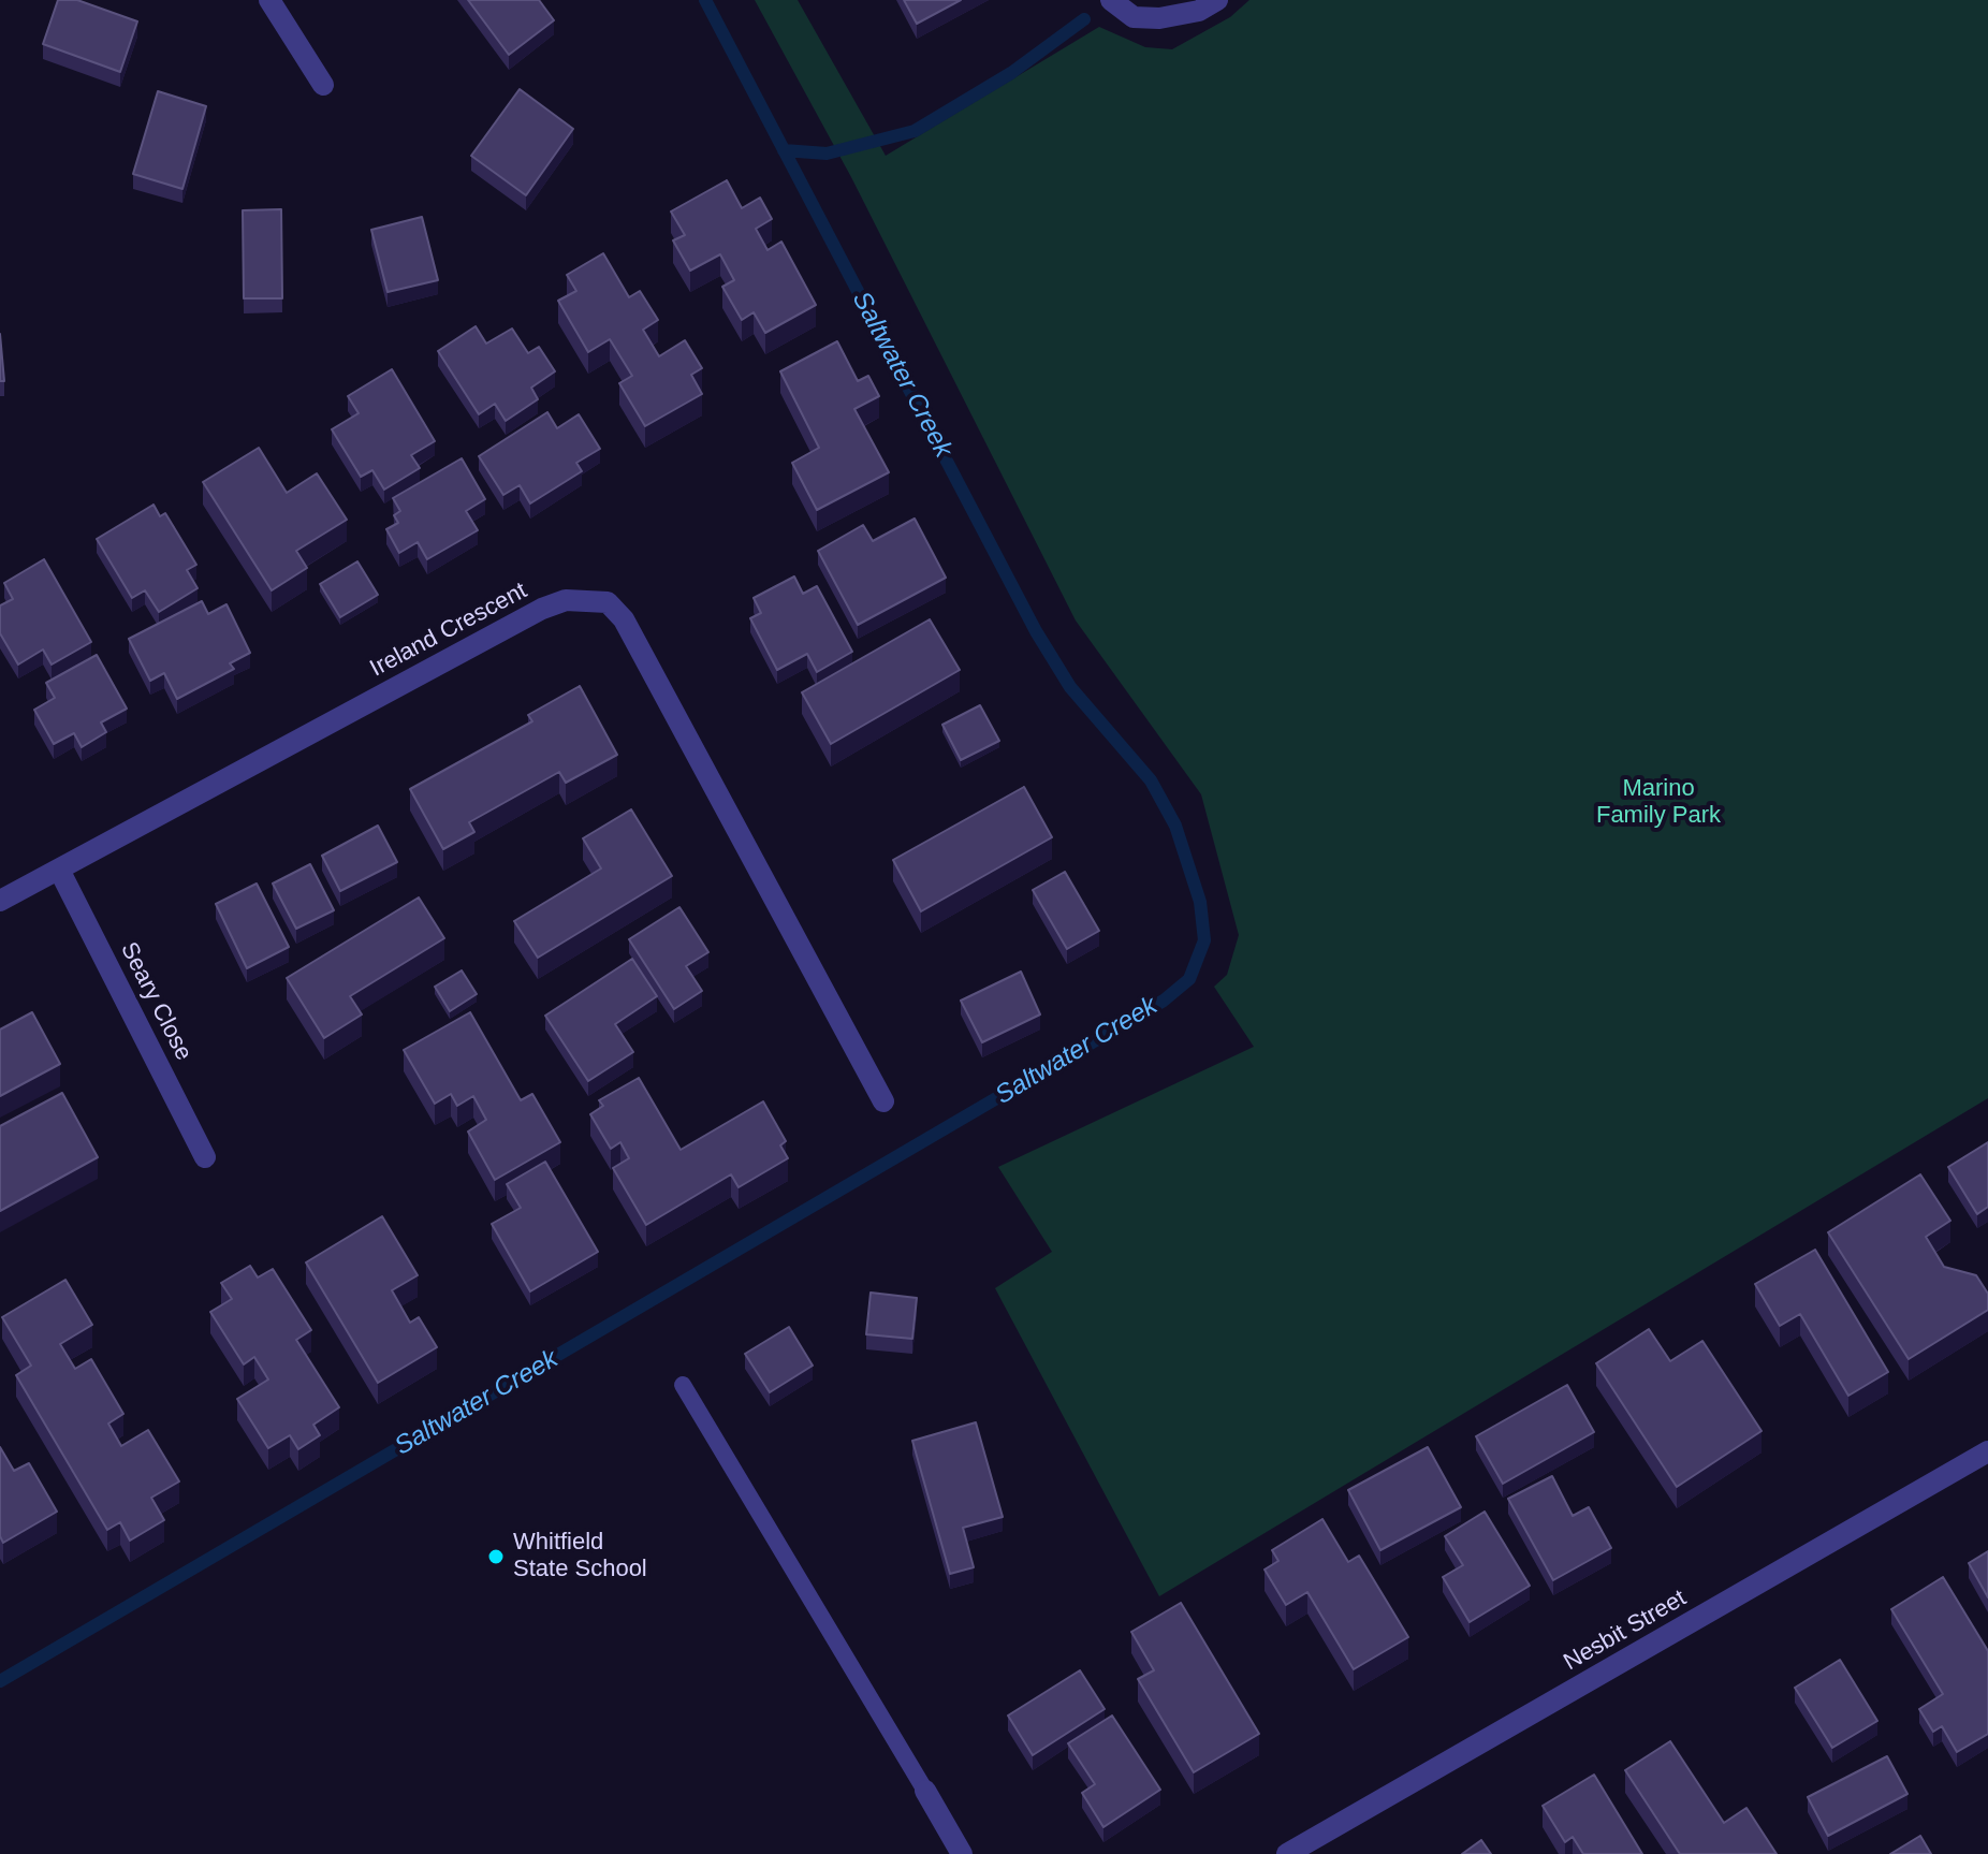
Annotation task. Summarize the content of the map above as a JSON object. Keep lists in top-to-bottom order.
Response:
{
  "streets": {
    "street": ["Ireland Crescent", "Seary Close", "Nesbit Street"]
  },
  "crossings": [
    ["Ireland Crescent", "Seary Close"]
  ],
  "water": ["Saltwater Creek"],
  "parks": ["Marino Family Park"],
  "places": ["Whitfield State School"]
}
